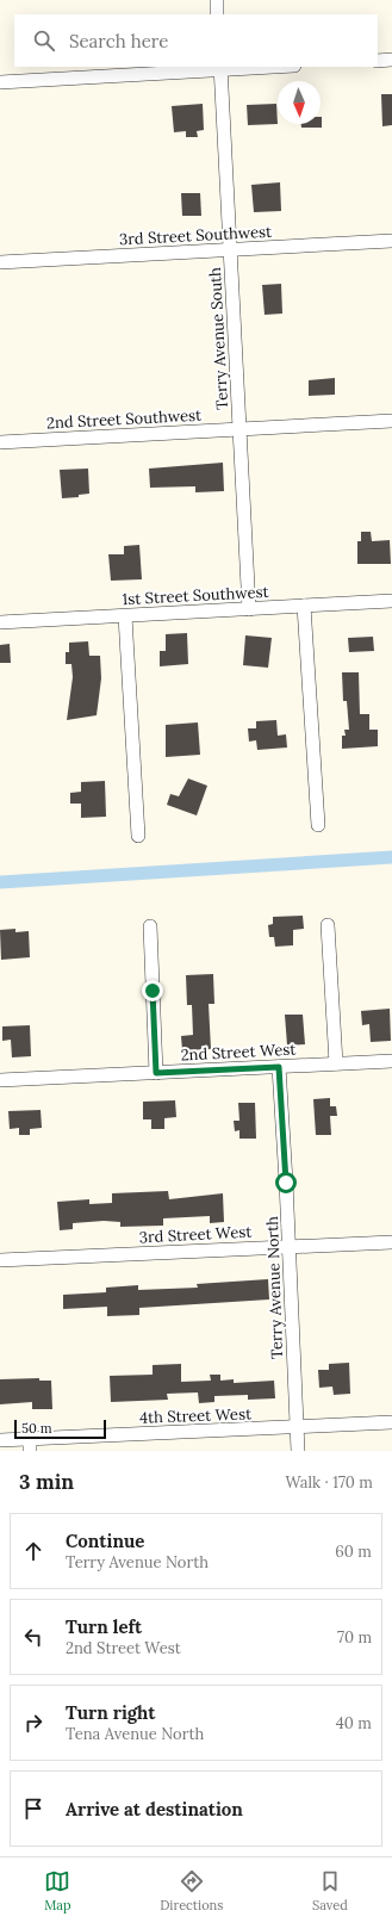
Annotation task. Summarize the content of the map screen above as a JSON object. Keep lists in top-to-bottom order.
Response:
{
  "streets": {
    "street": [
      "3rd Street Southwest",
      "Terry Avenue South",
      "2nd Street Southwest",
      "1st Street Southwest",
      "2nd Street West",
      "3rd Street West",
      "Terry Avenue North",
      "4th Street West"
    ]
  },
  "crossings": [
    ["3rd Street Southwest", "Terry Avenue South"],
    ["Terry Avenue South", "2nd Street Southwest"],
    ["Terry Avenue South", "1st Street Southwest"],
    ["2nd Street West", "Terry Avenue North"],
    ["3rd Street West", "Terry Avenue North"],
    ["Terry Avenue North", "4th Street West"]
  ],
  "scale_bar": "50 m",
  "north": "bottom",
  "page": {
    "search": "Search here",
    "scale": "50 m",
    "heading": ["3 min", "Walk · 170 m"],
    "list": [
      ["Continue", "Terry Avenue North", "60 m"],
      ["Turn left", "2nd Street West", "70 m"],
      ["Turn right", "Tena Avenue North", "40 m"],
      "Arrive at destination"
    ],
    "nav": ["Map", "Directions", "Saved"]
  }
}
